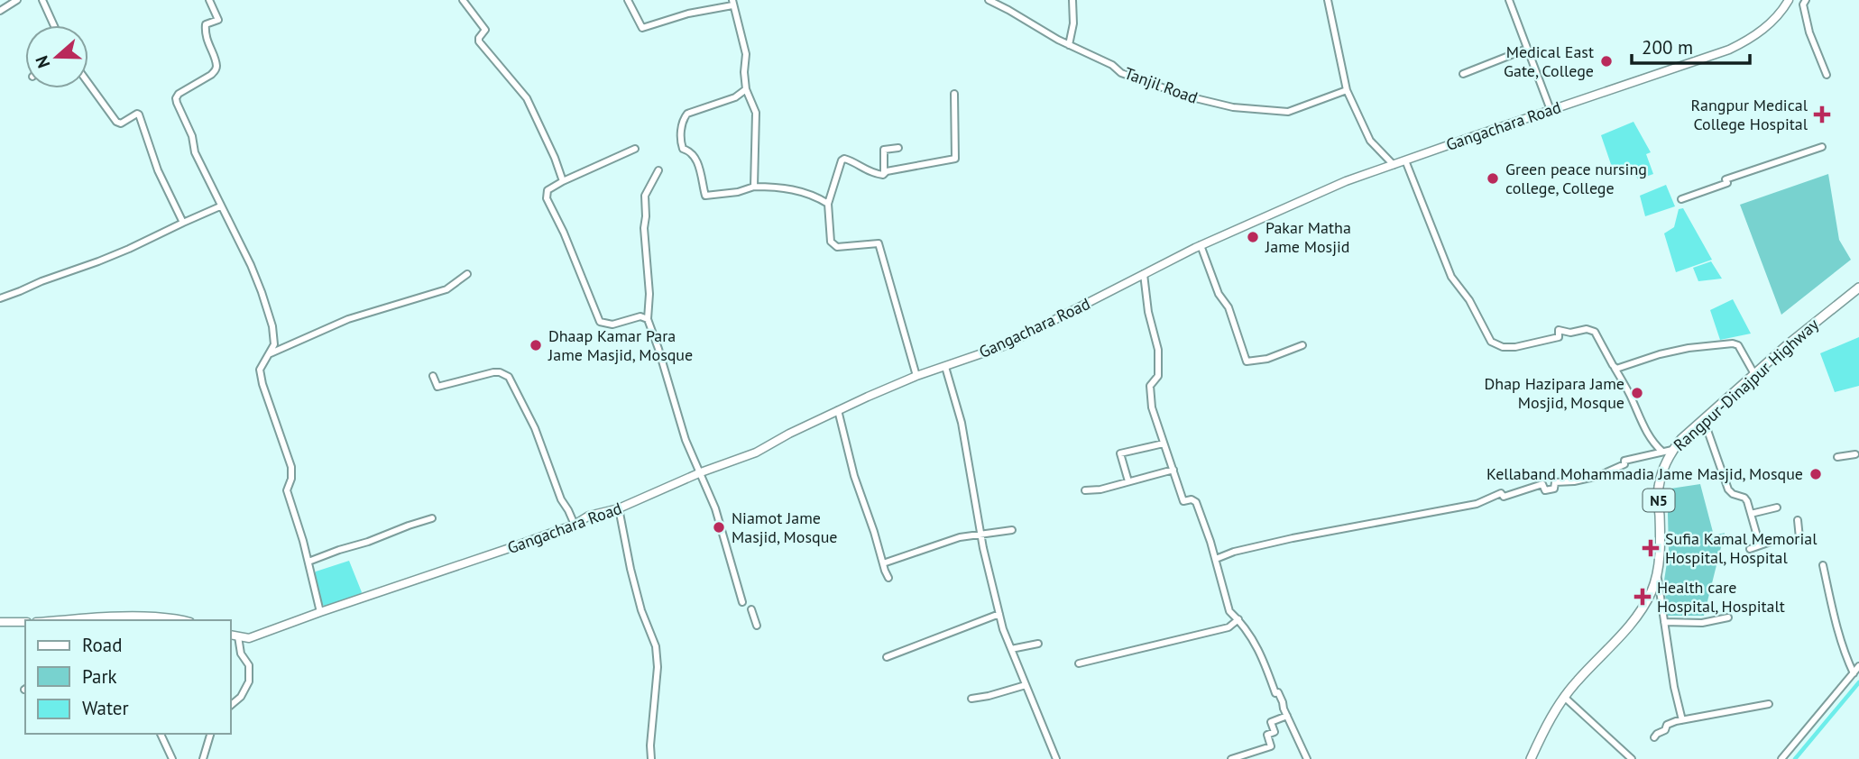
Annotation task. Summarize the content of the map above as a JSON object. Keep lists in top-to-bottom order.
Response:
{
  "streets": {
    "highway": ["Rangpur-Dinajpur Highway", "N5"],
    "main road": ["Gangachara Road"],
    "street": ["Tanjil Road"]
  },
  "places": {
    "other": [
      "Medical East Gate, College",
      "Green peace nursing college, College",
      "Pakar Matha Jame Mosjid",
      "Dhaap Kamar Para Jame Masjid, Mosque",
      "Dhap Hazipara Jame Mosjid, Mosque",
      "Kellaband Mohammadia Jame Masjid, Mosque",
      "Niamot Jame Masjid, Mosque"
    ],
    "health": ["Rangpur Medical College Hospital", "Sufia Kamal Memorial Hospital, Hospital", "Health care Hospital, Hospitalt"]
  },
  "legend": ["Road", "Park", "Water"],
  "scale_bar": "200 m",
  "north": "left"
}
